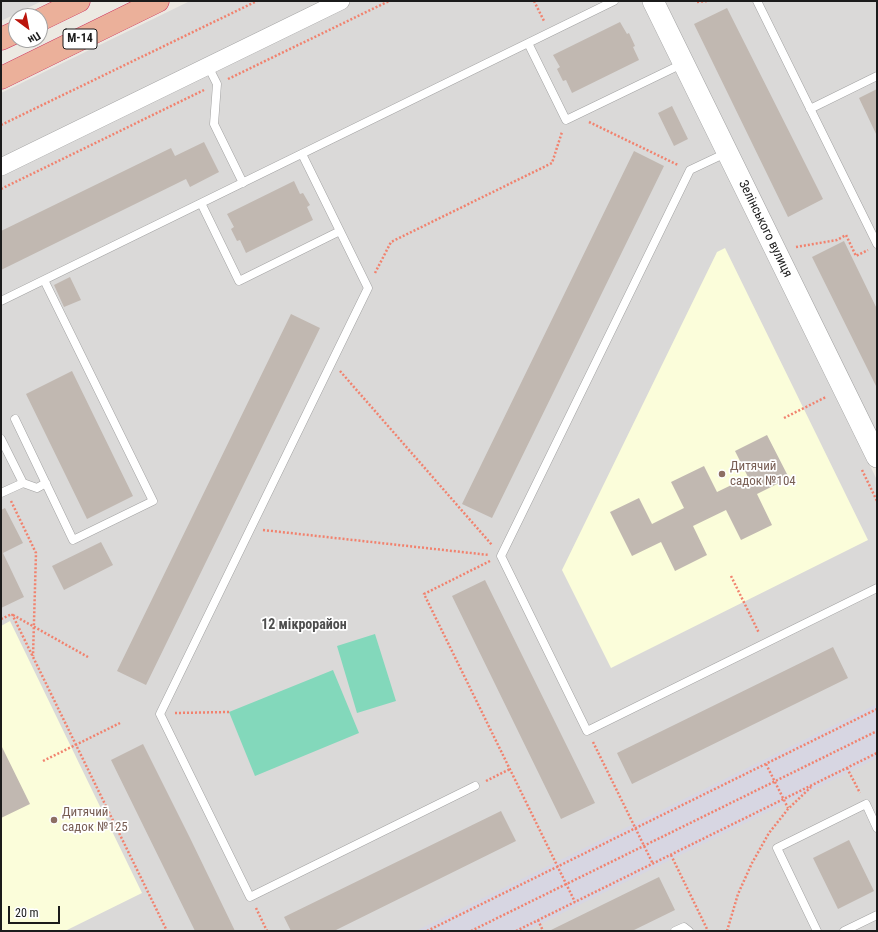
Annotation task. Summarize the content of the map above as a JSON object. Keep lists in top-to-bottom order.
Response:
{
  "streets": {
    "highway": ["М-14"],
    "street": ["Зелінського вулиця"]
  },
  "districts": ["12 мікрорайон"],
  "places": ["Дитячий садок №104", "Дитячий садок №125"],
  "scale_bar": "20 m",
  "north": "bottom right"
}
